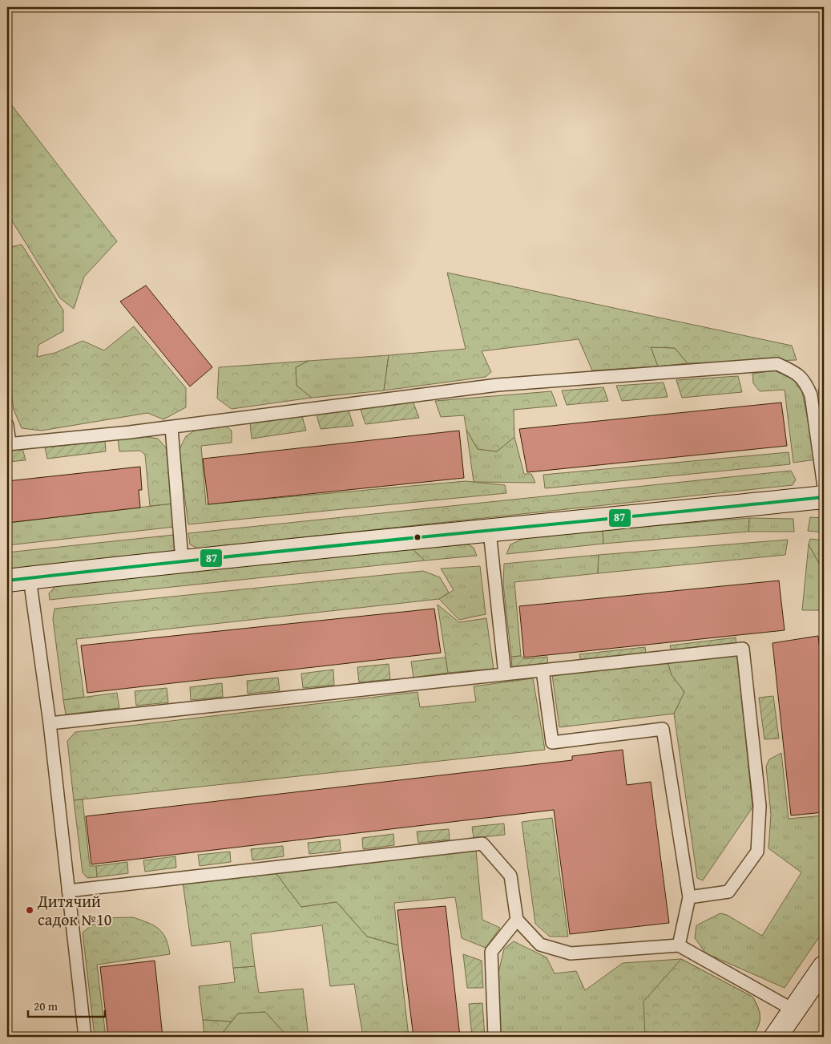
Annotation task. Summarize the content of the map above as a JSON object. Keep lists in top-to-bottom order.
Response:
{
  "places": ["Дитячий садок №10"],
  "lines": ["transit line 87"],
  "scale_bar": "20 m"
}
